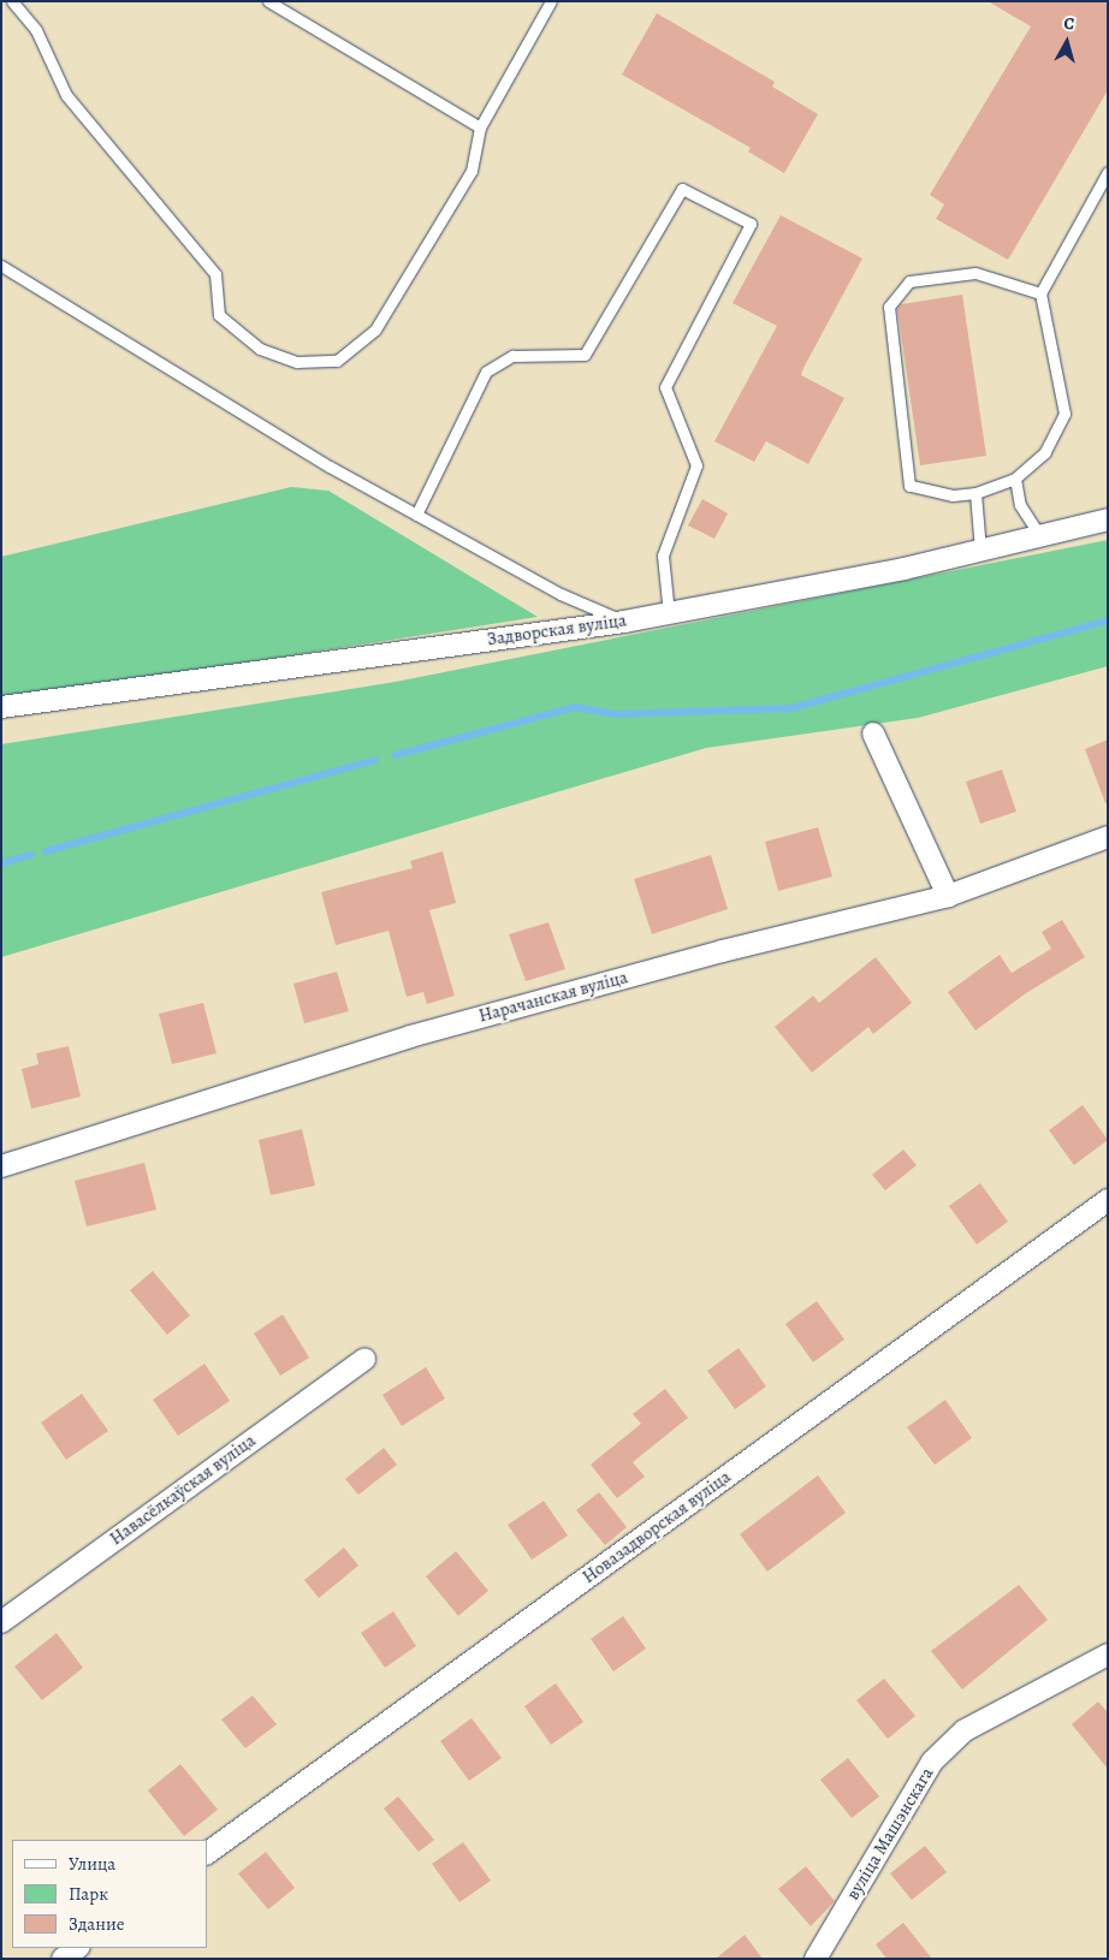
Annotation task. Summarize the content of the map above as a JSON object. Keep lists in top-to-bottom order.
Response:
{
  "streets": {
    "street": [
      "Задворская вуліца",
      "Нарачанская вуліца",
      "Навасёлкаўская вуліца",
      "Новазадворская вуліца",
      "вуліца Машэнскага"
    ]
  },
  "legend": ["Улица", "Парк", "Здание"],
  "north": "top"
}
